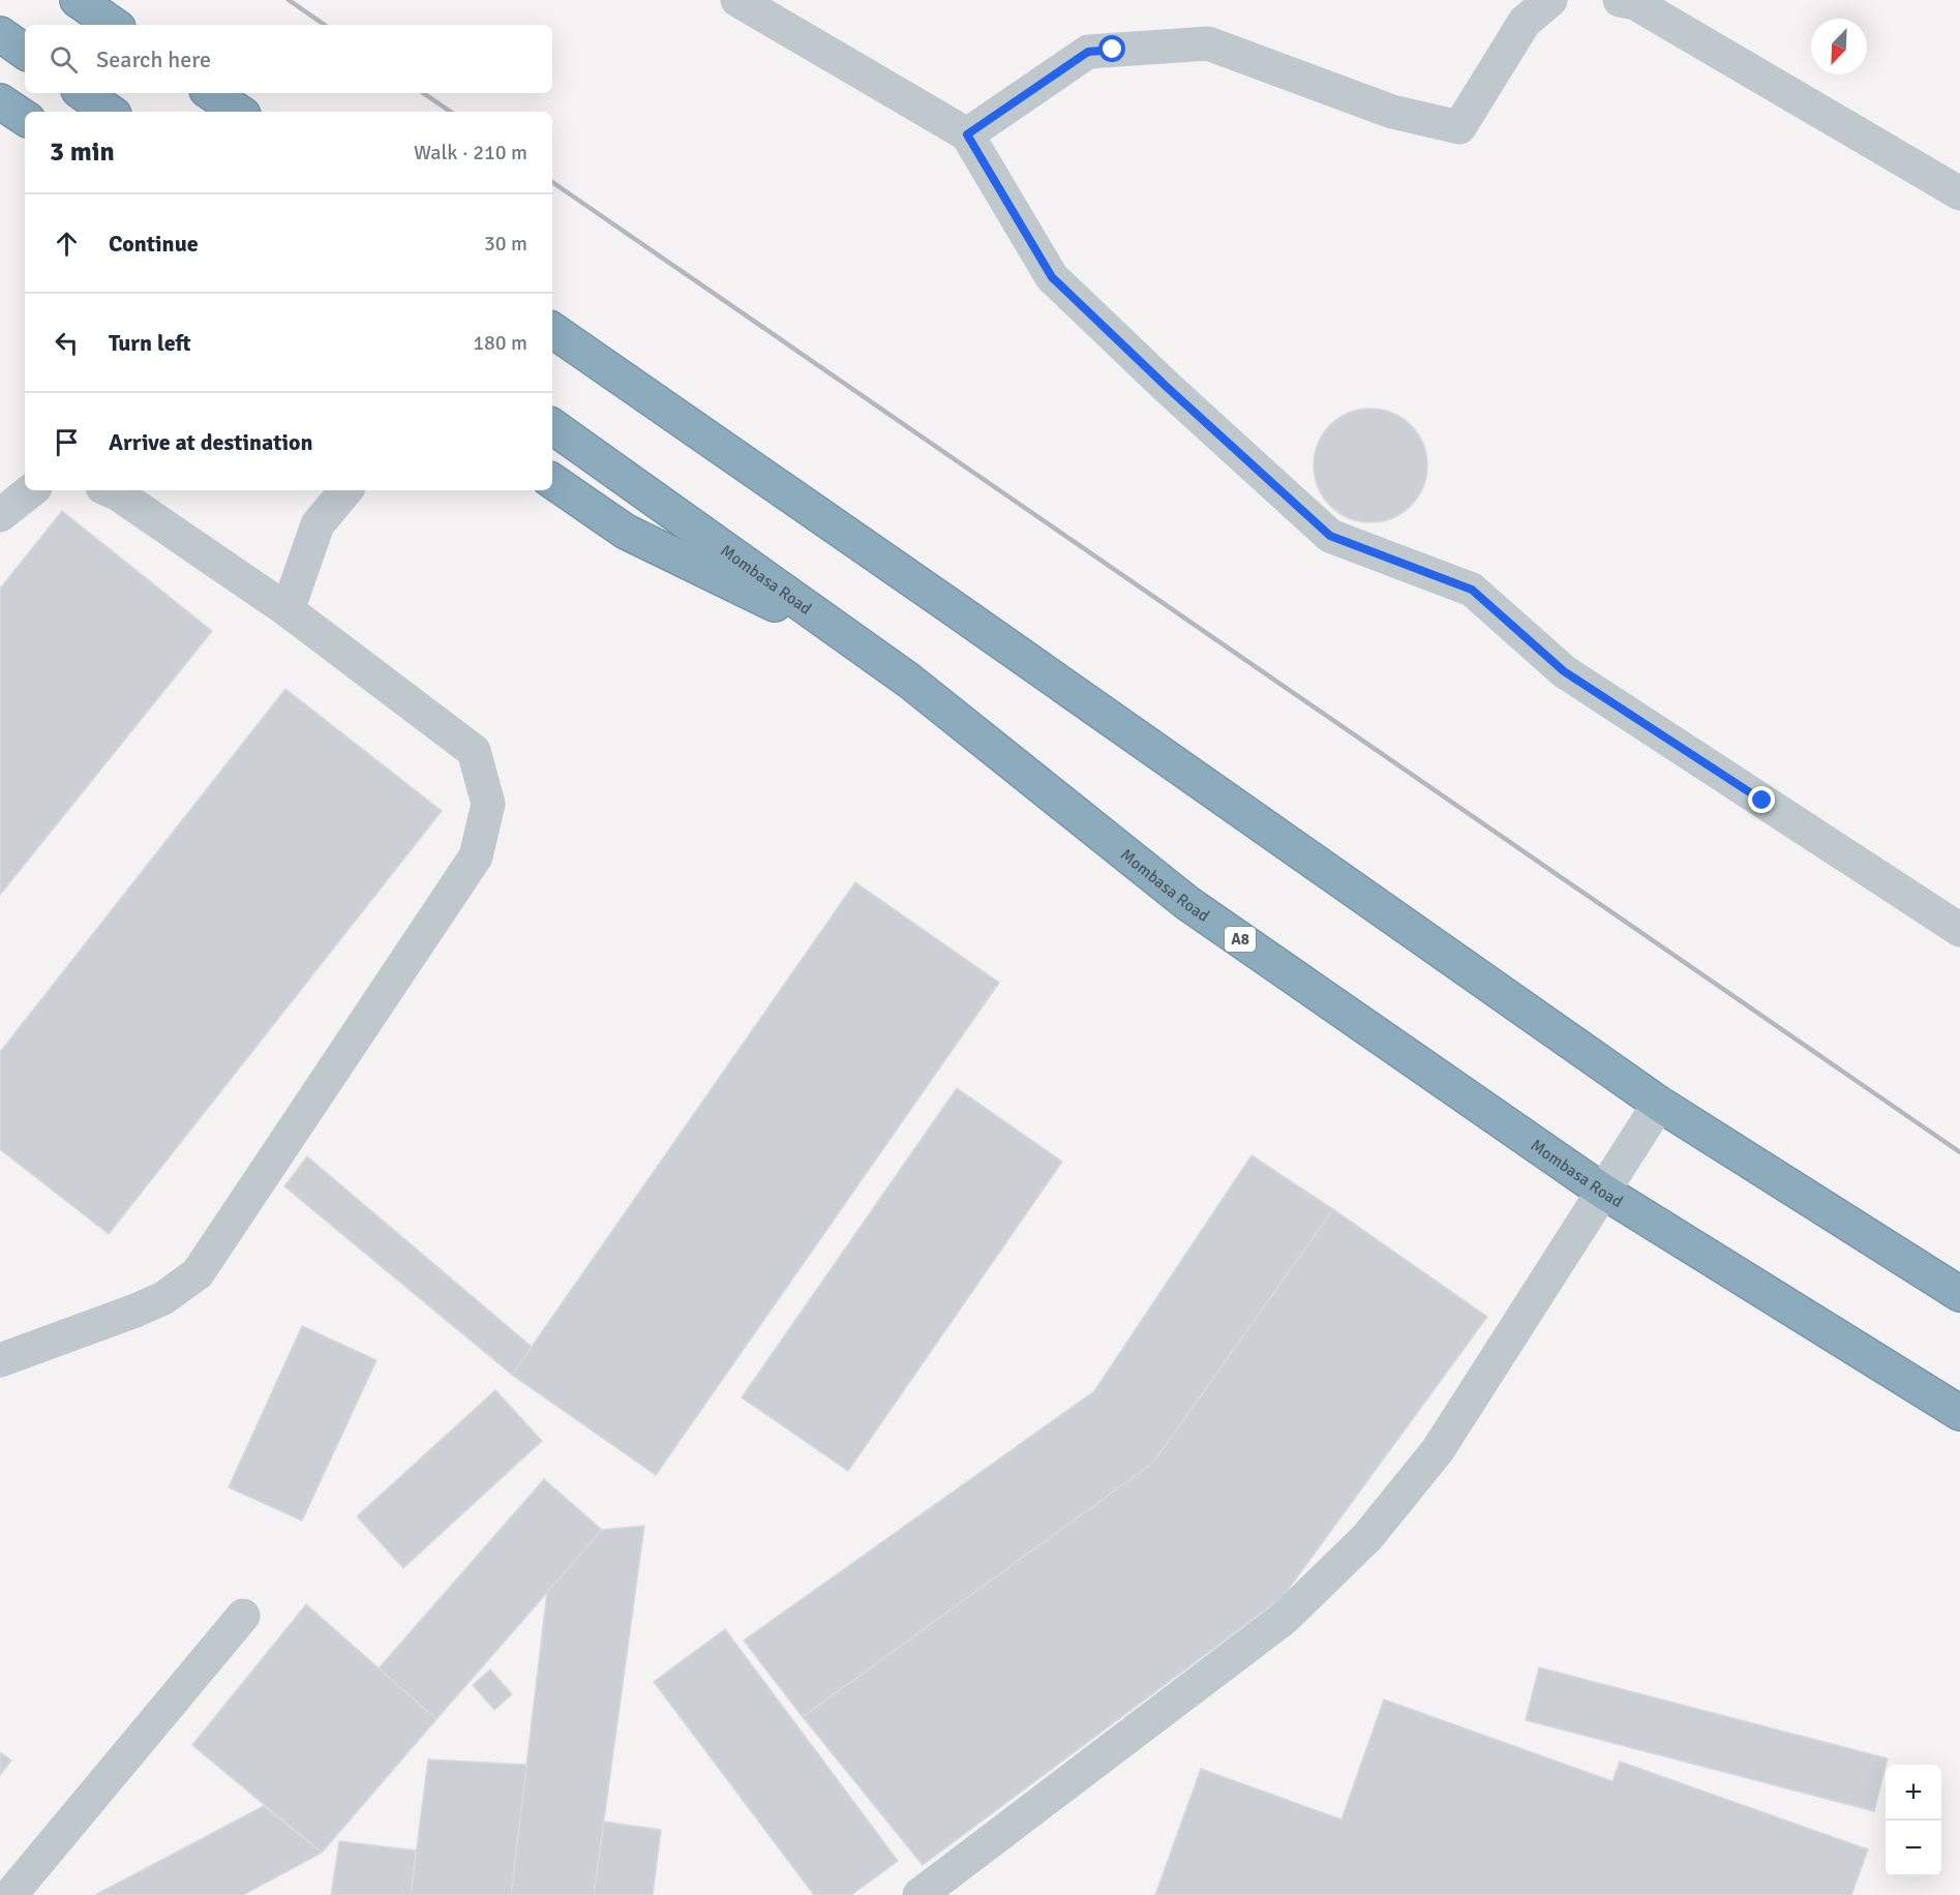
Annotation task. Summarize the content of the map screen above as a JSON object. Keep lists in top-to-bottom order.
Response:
{
  "streets": {
    "highway": ["Mombasa Road", "A8"]
  },
  "north": "bottom left",
  "page": {
    "search": "Search here",
    "heading": ["3 min", "Walk · 210 m"],
    "list": [
      ["Continue", "30 m"],
      ["Turn left", "180 m"],
      "Arrive at destination"
    ],
    "map_buttons": ["+", "−"]
  }
}
